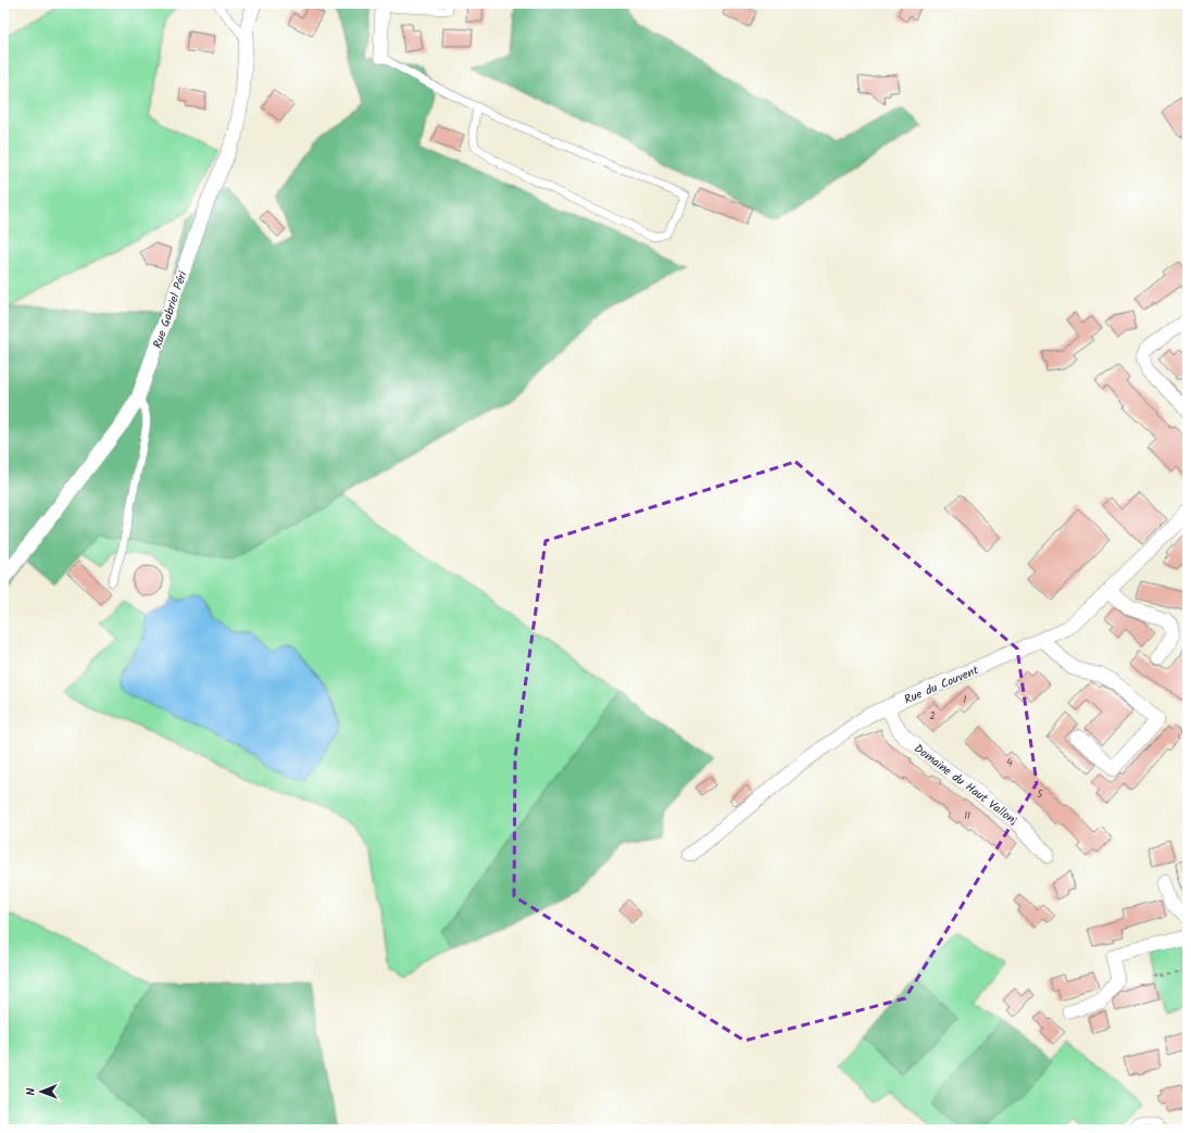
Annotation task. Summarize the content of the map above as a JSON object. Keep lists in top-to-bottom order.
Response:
{
  "streets": {
    "street": ["Rue Gabriel Péri", "Rue du Couvent", "Domaine du Haut Vallon"]
  },
  "crossings": [
    ["Rue du Couvent", "Domaine du Haut Vallon"]
  ],
  "house_numbers": [
    "1",
    "2",
    "4",
    "5",
    "11"
  ],
  "north": "left"
}
